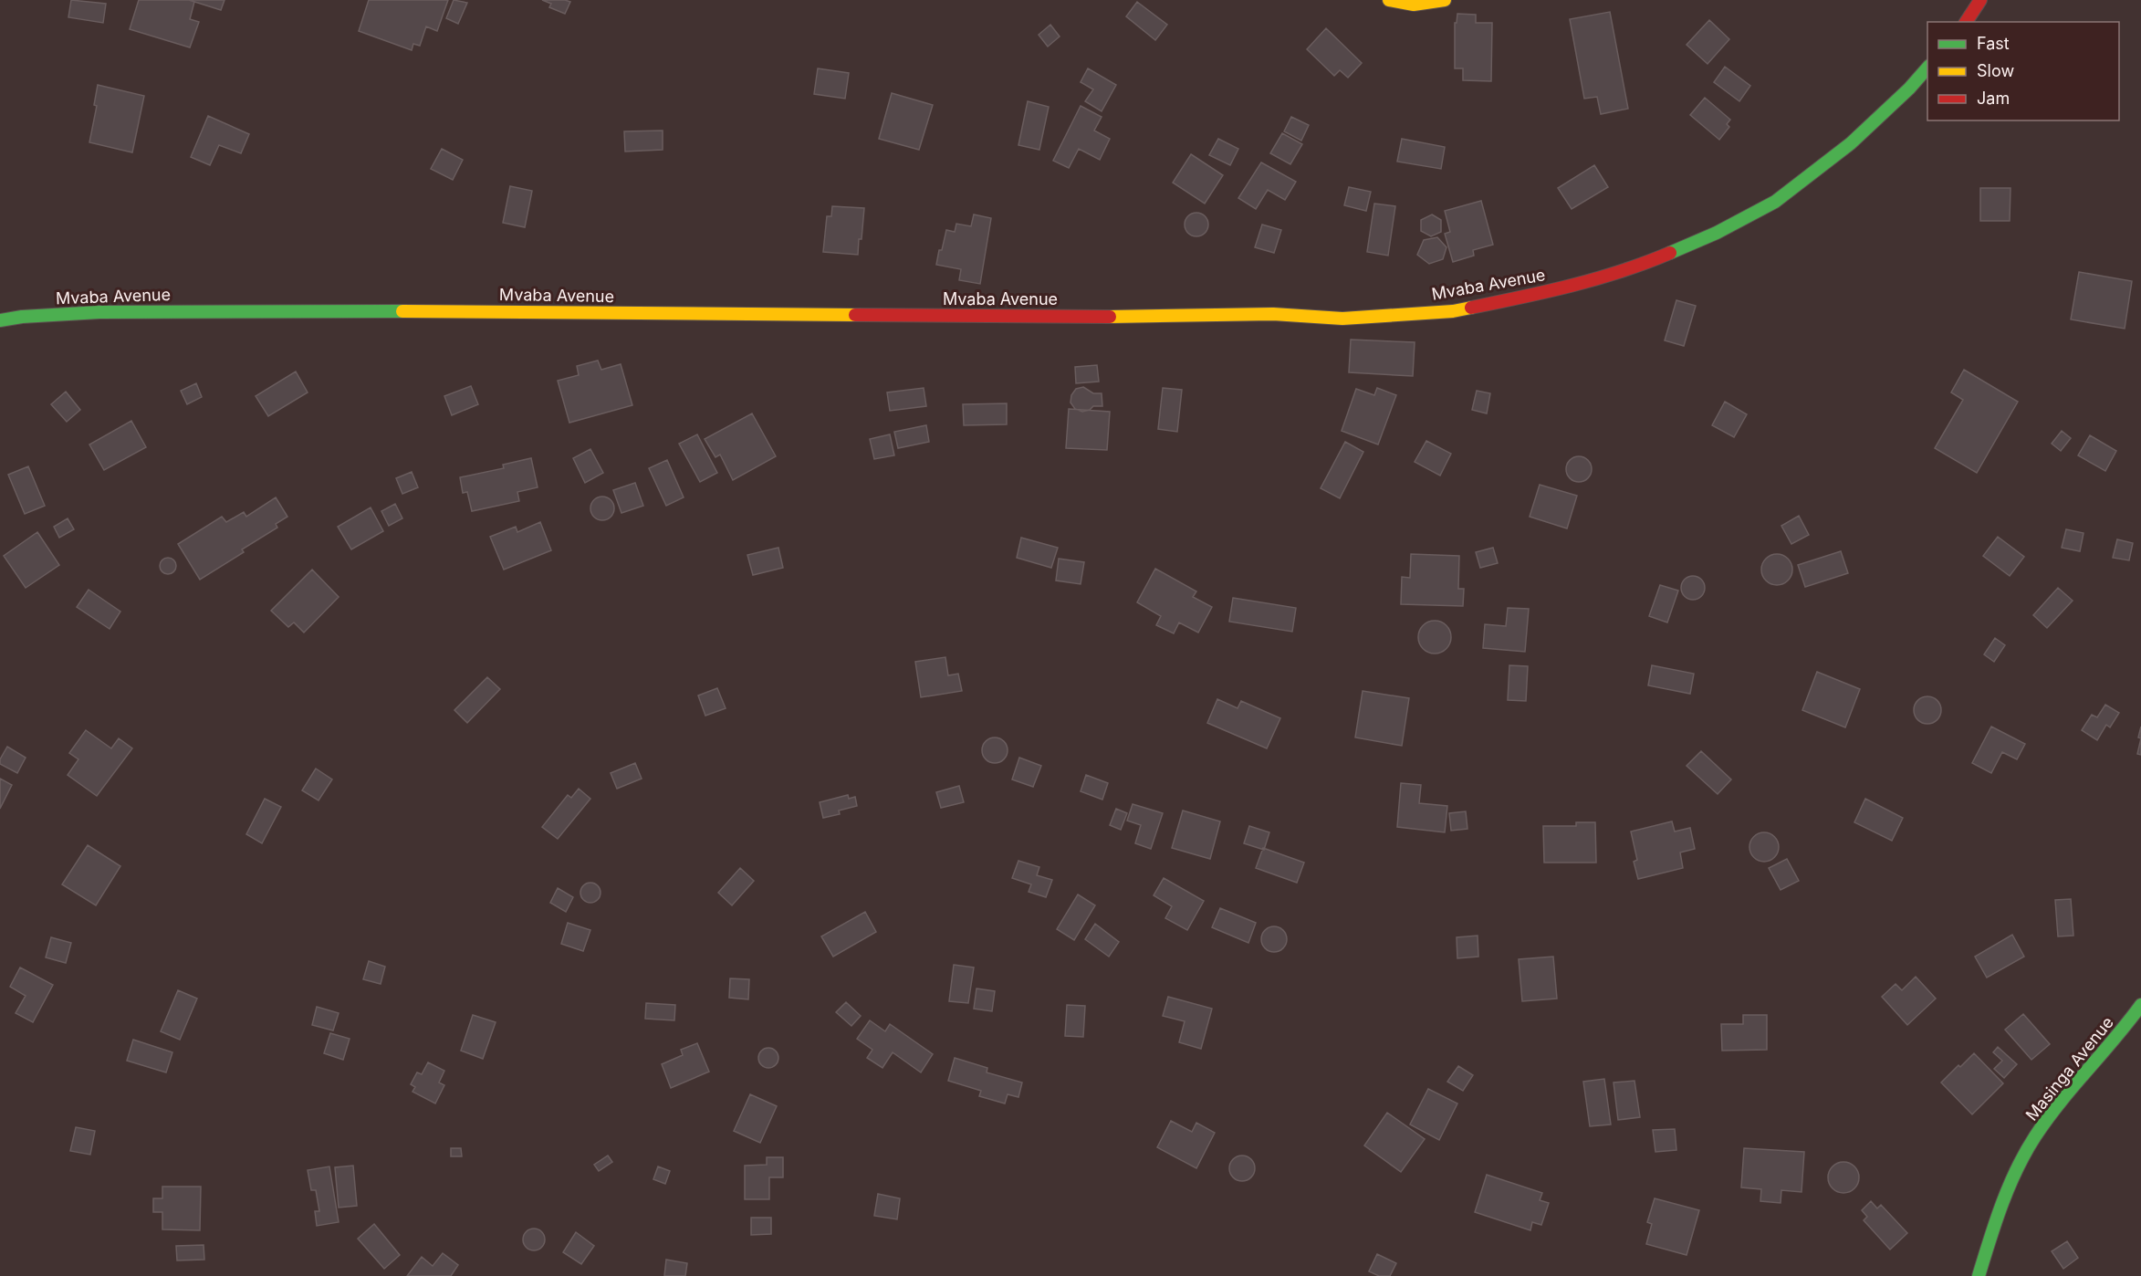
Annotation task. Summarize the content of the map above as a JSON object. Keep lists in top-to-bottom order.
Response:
{
  "streets": {
    "street": ["Mvaba Avenue", "Masinga Avenue"]
  },
  "legend": ["Fast", "Slow", "Jam"]
}
